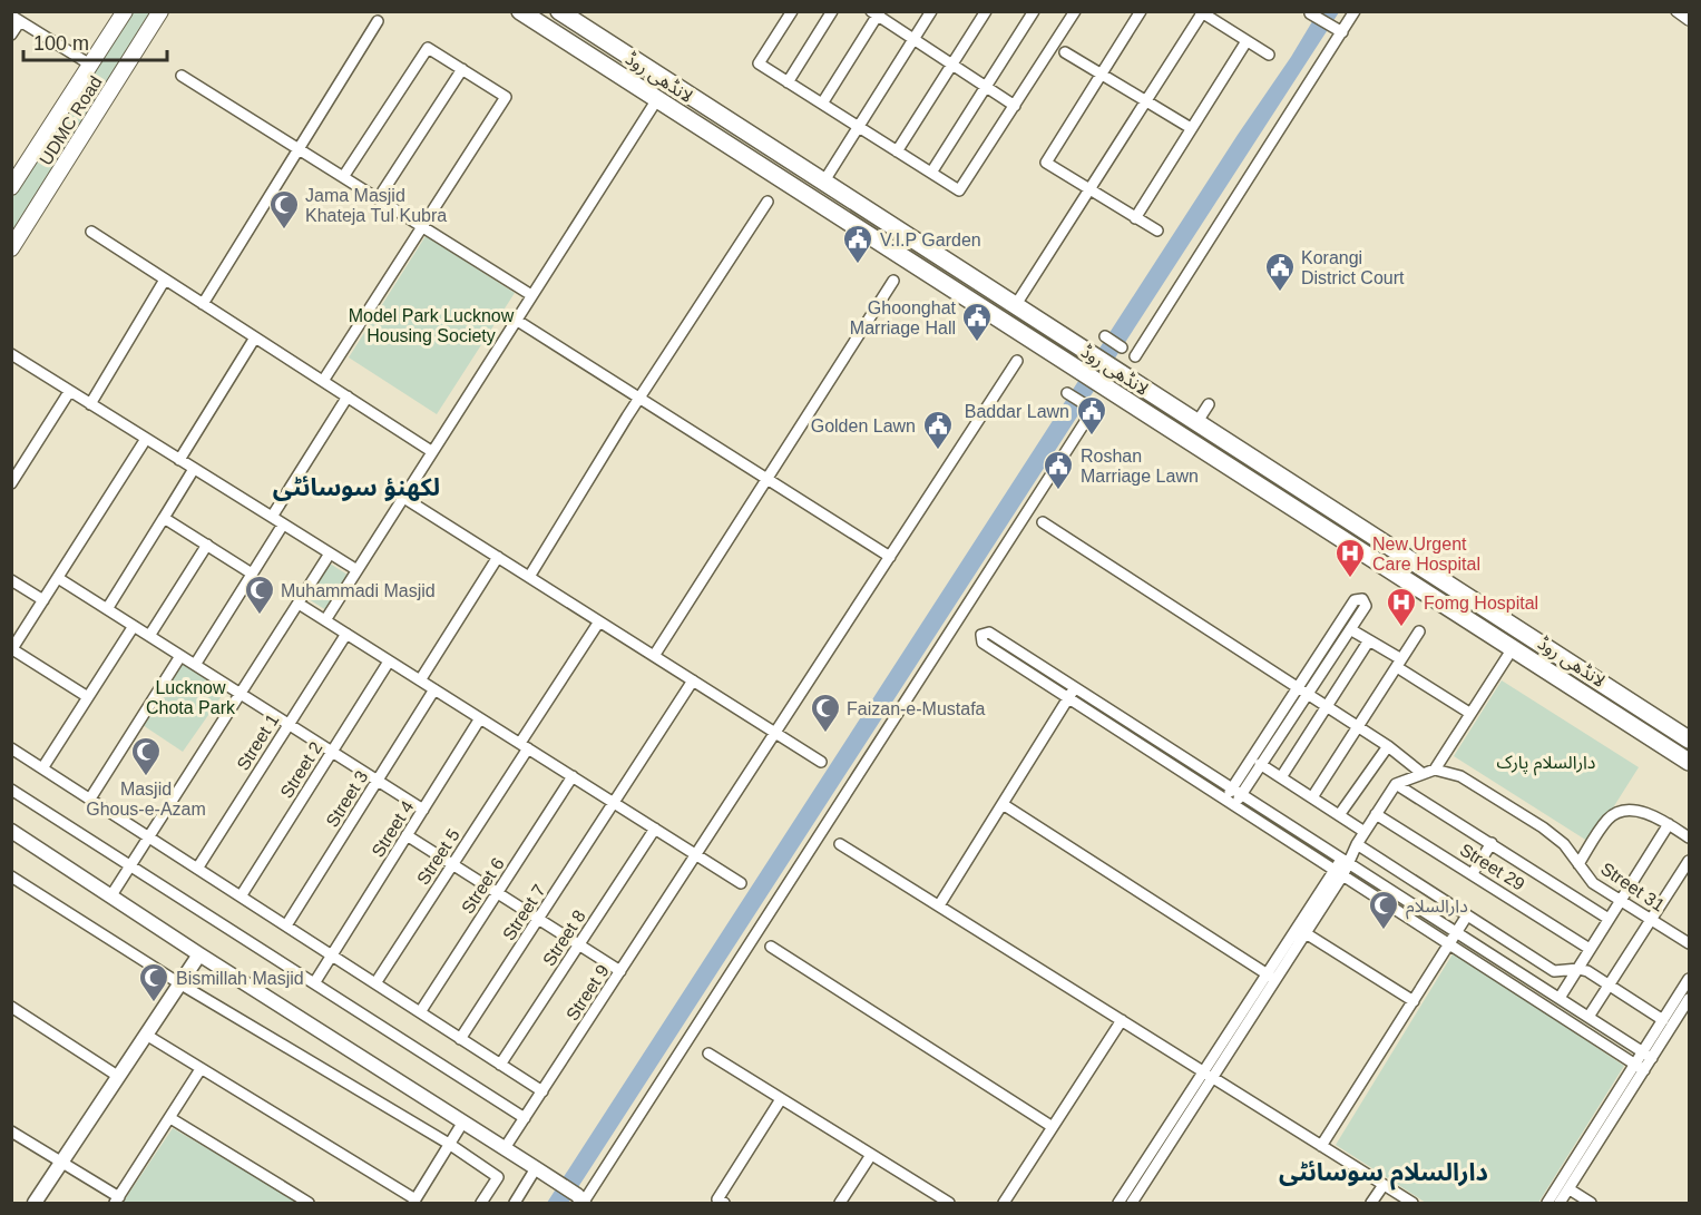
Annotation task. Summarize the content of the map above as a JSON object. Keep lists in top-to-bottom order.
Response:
{
  "streets": {
    "main road": ["لانڈھی روڈ", "UDMC Road"],
    "street": [
      "Street 1",
      "Street 2",
      "Street 3",
      "Street 4",
      "Street 5",
      "Street 29",
      "Street 6",
      "Street 31",
      "Street 7",
      "Street 8",
      "Street 9"
    ]
  },
  "districts": ["لکھنؤ سوسائٹی", "دارالسلام سوسائٹی"],
  "parks": ["Model Park Lucknow Housing Society", "Lucknow Chota Park", "دارالسلام پارک"],
  "places": {
    "mosque": [
      "Jama Masjid Khateja Tul Kubra",
      "Muhammadi Masjid",
      "Faizan-e-Mustafa",
      "Masjid Ghous-e-Azam",
      "دارالسلام",
      "Bismillah Masjid"
    ],
    "public building": [
      "V.I.P Garden",
      "Korangi District Court",
      "Ghoonghat Marriage Hall",
      "Baddar Lawn",
      "Golden Lawn",
      "Roshan Marriage Lawn"
    ],
    "hospital": ["New Urgent Care Hospital", "Fomg Hospital"]
  },
  "scale_bar": "100 m"
}
